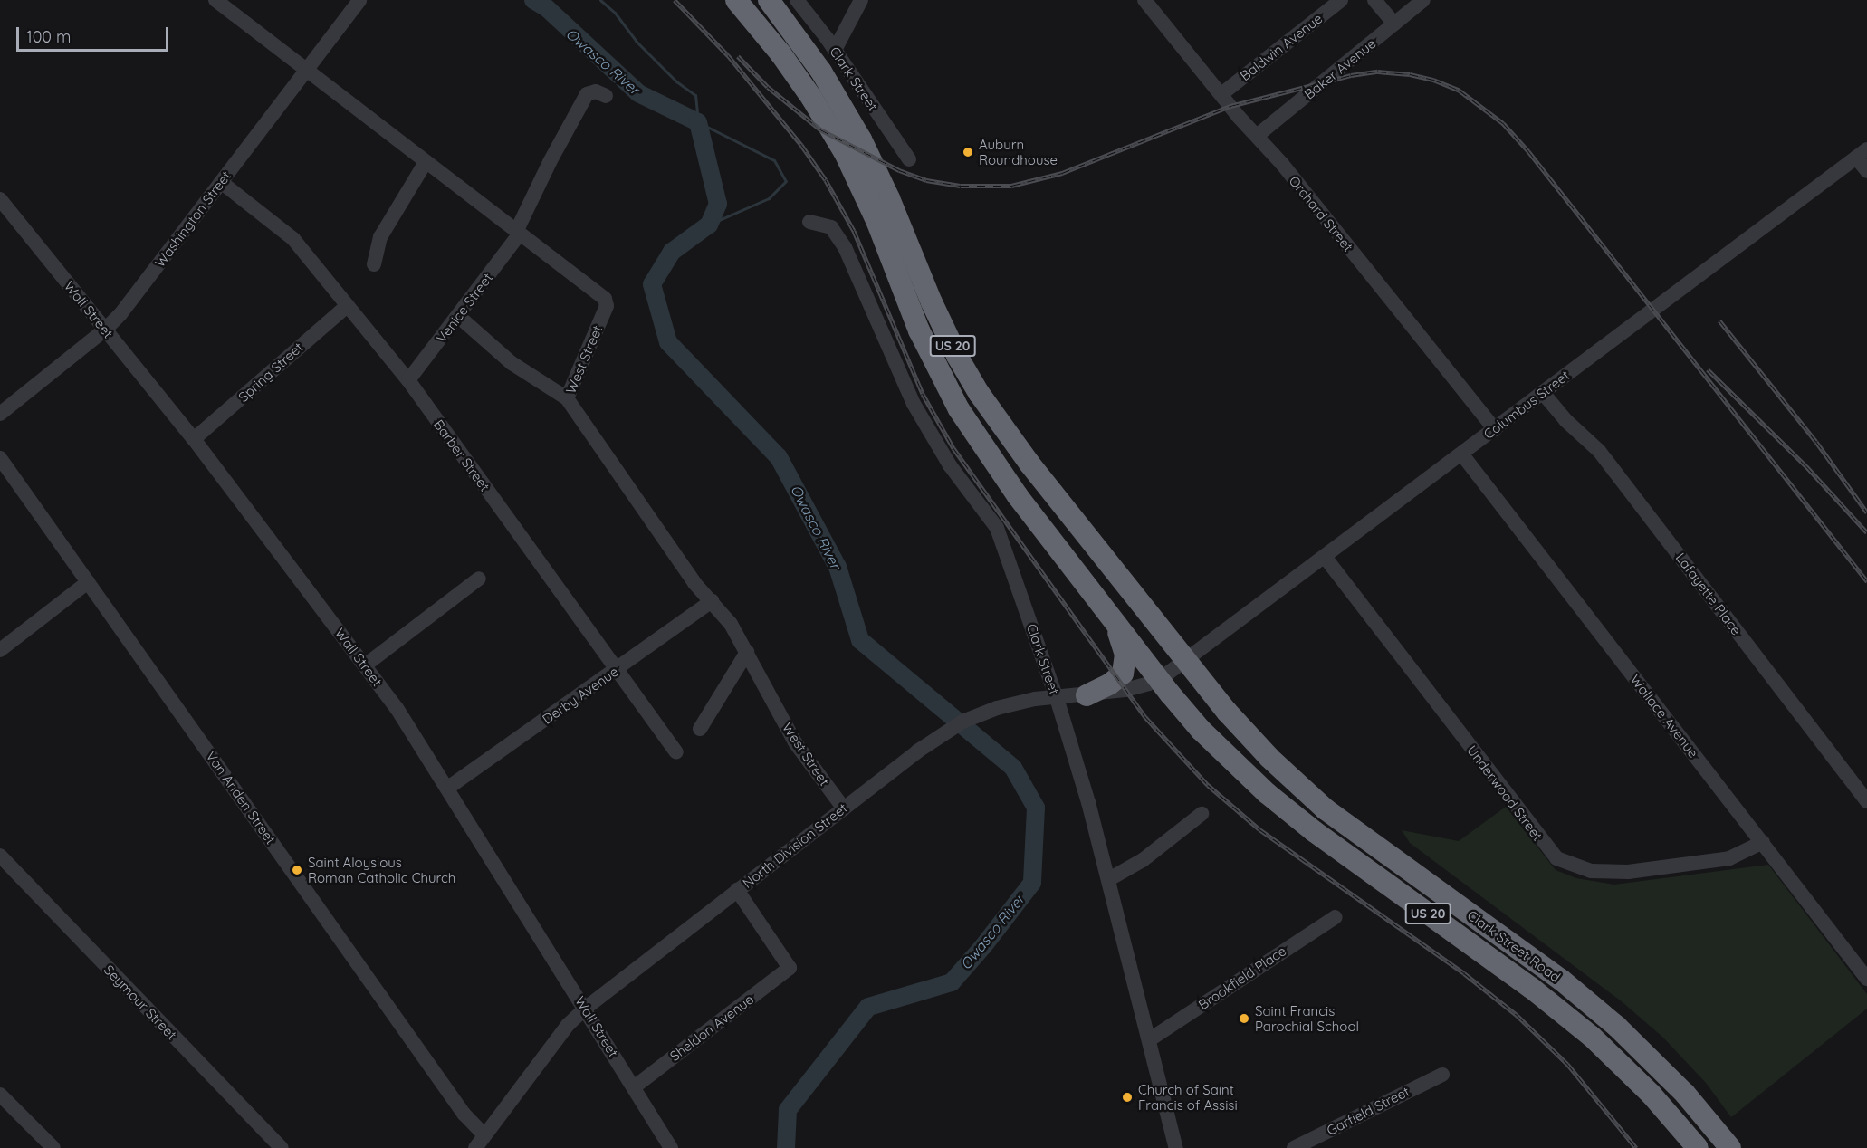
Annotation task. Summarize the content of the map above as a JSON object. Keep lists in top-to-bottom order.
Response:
{
  "streets": {
    "highway": ["US 20", "Clark Street Road"],
    "street": [
      "Baldwin Avenue",
      "Baker Avenue",
      "Clark Street",
      "Orchard Street",
      "Washington Street",
      "Venice Street",
      "Wall Street",
      "West Street",
      "Spring Street",
      "Columbus Street",
      "Barber Street",
      "Lafayette Place",
      "Derby Avenue",
      "Wallace Avenue",
      "Underwood Street",
      "Van Anden Street",
      "North Division Street",
      "Brookfield Place",
      "Seymour Street",
      "Sheldon Avenue",
      "Garfield Street"
    ]
  },
  "crossings": [
    ["Baldwin Avenue", "Orchard Street"],
    ["Baker Avenue", "Orchard Street"],
    ["Clark Street", "North Division Street"],
    ["Clark Street", "Brookfield Place"],
    ["Orchard Street", "Columbus Street"],
    ["Washington Street", "Wall Street"],
    ["Washington Street", "West Street"],
    ["Washington Street", "Barber Street"],
    ["Venice Street", "West Street"],
    ["Venice Street", "Barber Street"],
    ["Wall Street", "Spring Street"],
    ["Wall Street", "Derby Avenue"],
    ["Wall Street", "North Division Street"],
    ["Wall Street", "Sheldon Avenue"],
    ["US 20", "Columbus Street"],
    ["US 20", "North Division Street"],
    ["US 20", "Clark Street Road"],
    ["West Street", "Derby Avenue"],
    ["West Street", "North Division Street"],
    ["Spring Street", "Barber Street"],
    ["Columbus Street", "Lafayette Place"],
    ["Columbus Street", "Wallace Avenue"],
    ["Columbus Street", "Underwood Street"],
    ["Columbus Street", "North Division Street"],
    ["Columbus Street", "Clark Street Road"],
    ["Barber Street", "Derby Avenue"],
    ["Wallace Avenue", "Underwood Street"],
    ["Van Anden Street", "North Division Street"],
    ["North Division Street", "Clark Street Road"],
    ["North Division Street", "Sheldon Avenue"]
  ],
  "water": ["Owasco River"],
  "places": [
    "Auburn Roundhouse",
    "Saint Aloysious Roman Catholic Church",
    "Saint Francis Parochial School",
    "Church of Saint Francis of Assisi"
  ],
  "scale_bar": "100 m"
}
